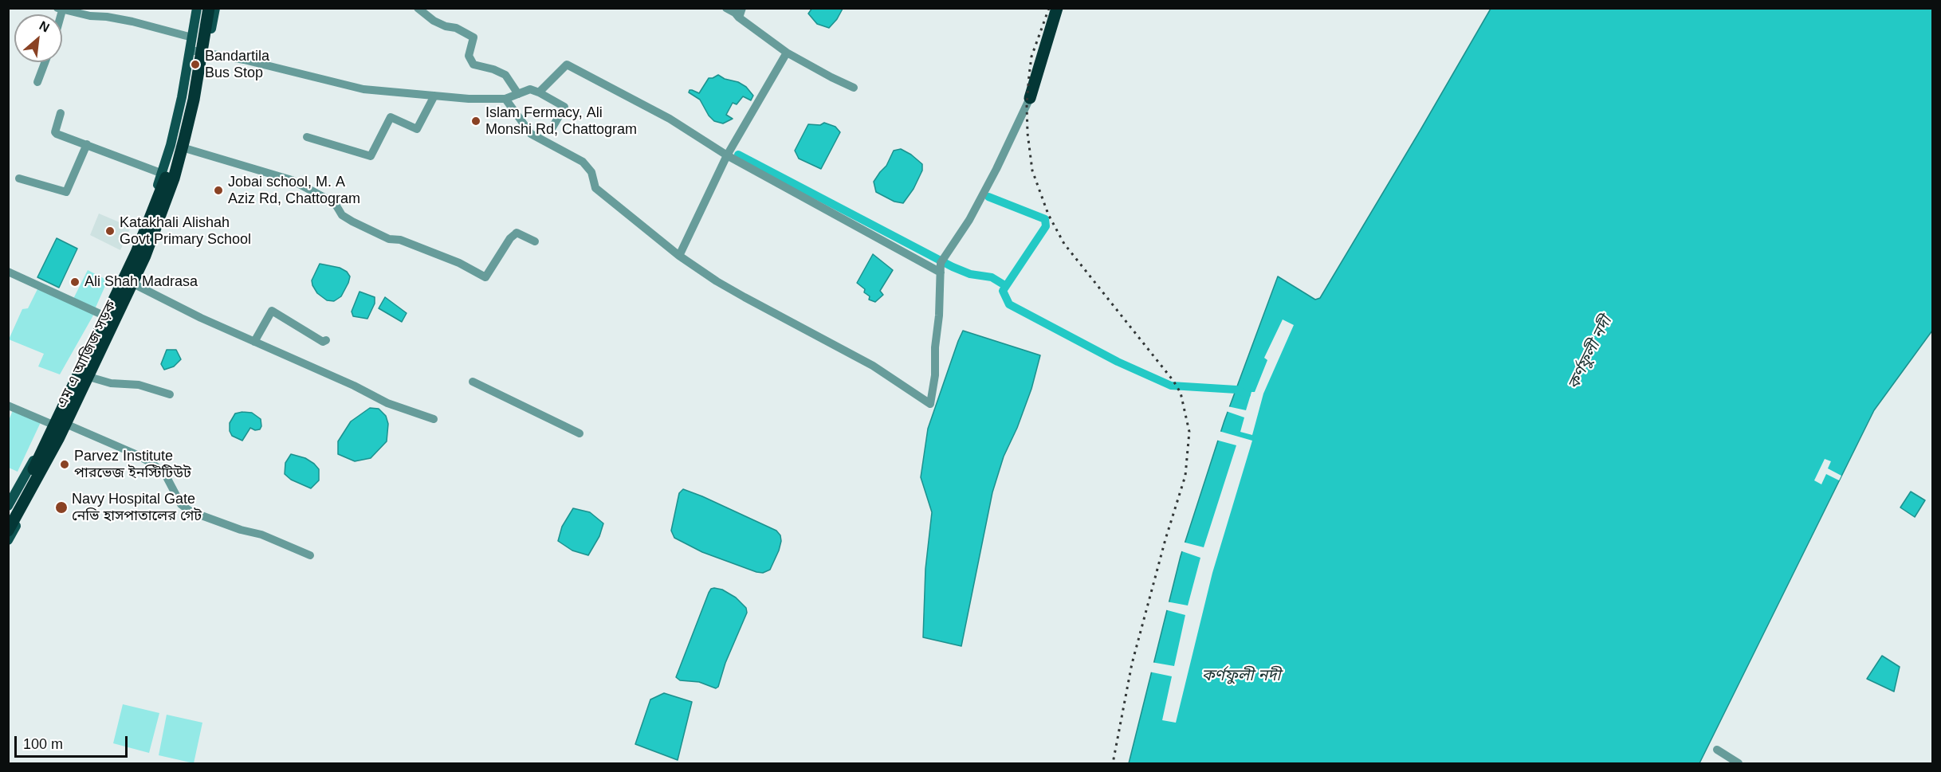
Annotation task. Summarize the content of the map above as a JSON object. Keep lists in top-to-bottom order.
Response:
{
  "streets": {
    "main road": ["এম এ আজিজ সড়ক"]
  },
  "water": ["কর্ণফুলী নদী"],
  "places": [
    "Bandartila Bus Stop",
    "Islam Fermacy, Ali Monshi Rd, Chattogram",
    "Jobai school, M. A Aziz Rd, Chattogram",
    "Katakhali Alishah Govt Primary School",
    "Ali Shah Madrasa",
    "Parvez Institute পারভেজ ইনস্টিটিউট",
    "Navy Hospital Gate নেভি হাসপাতালের গেট"
  ],
  "scale_bar": "100 m",
  "north": "top right"
}
